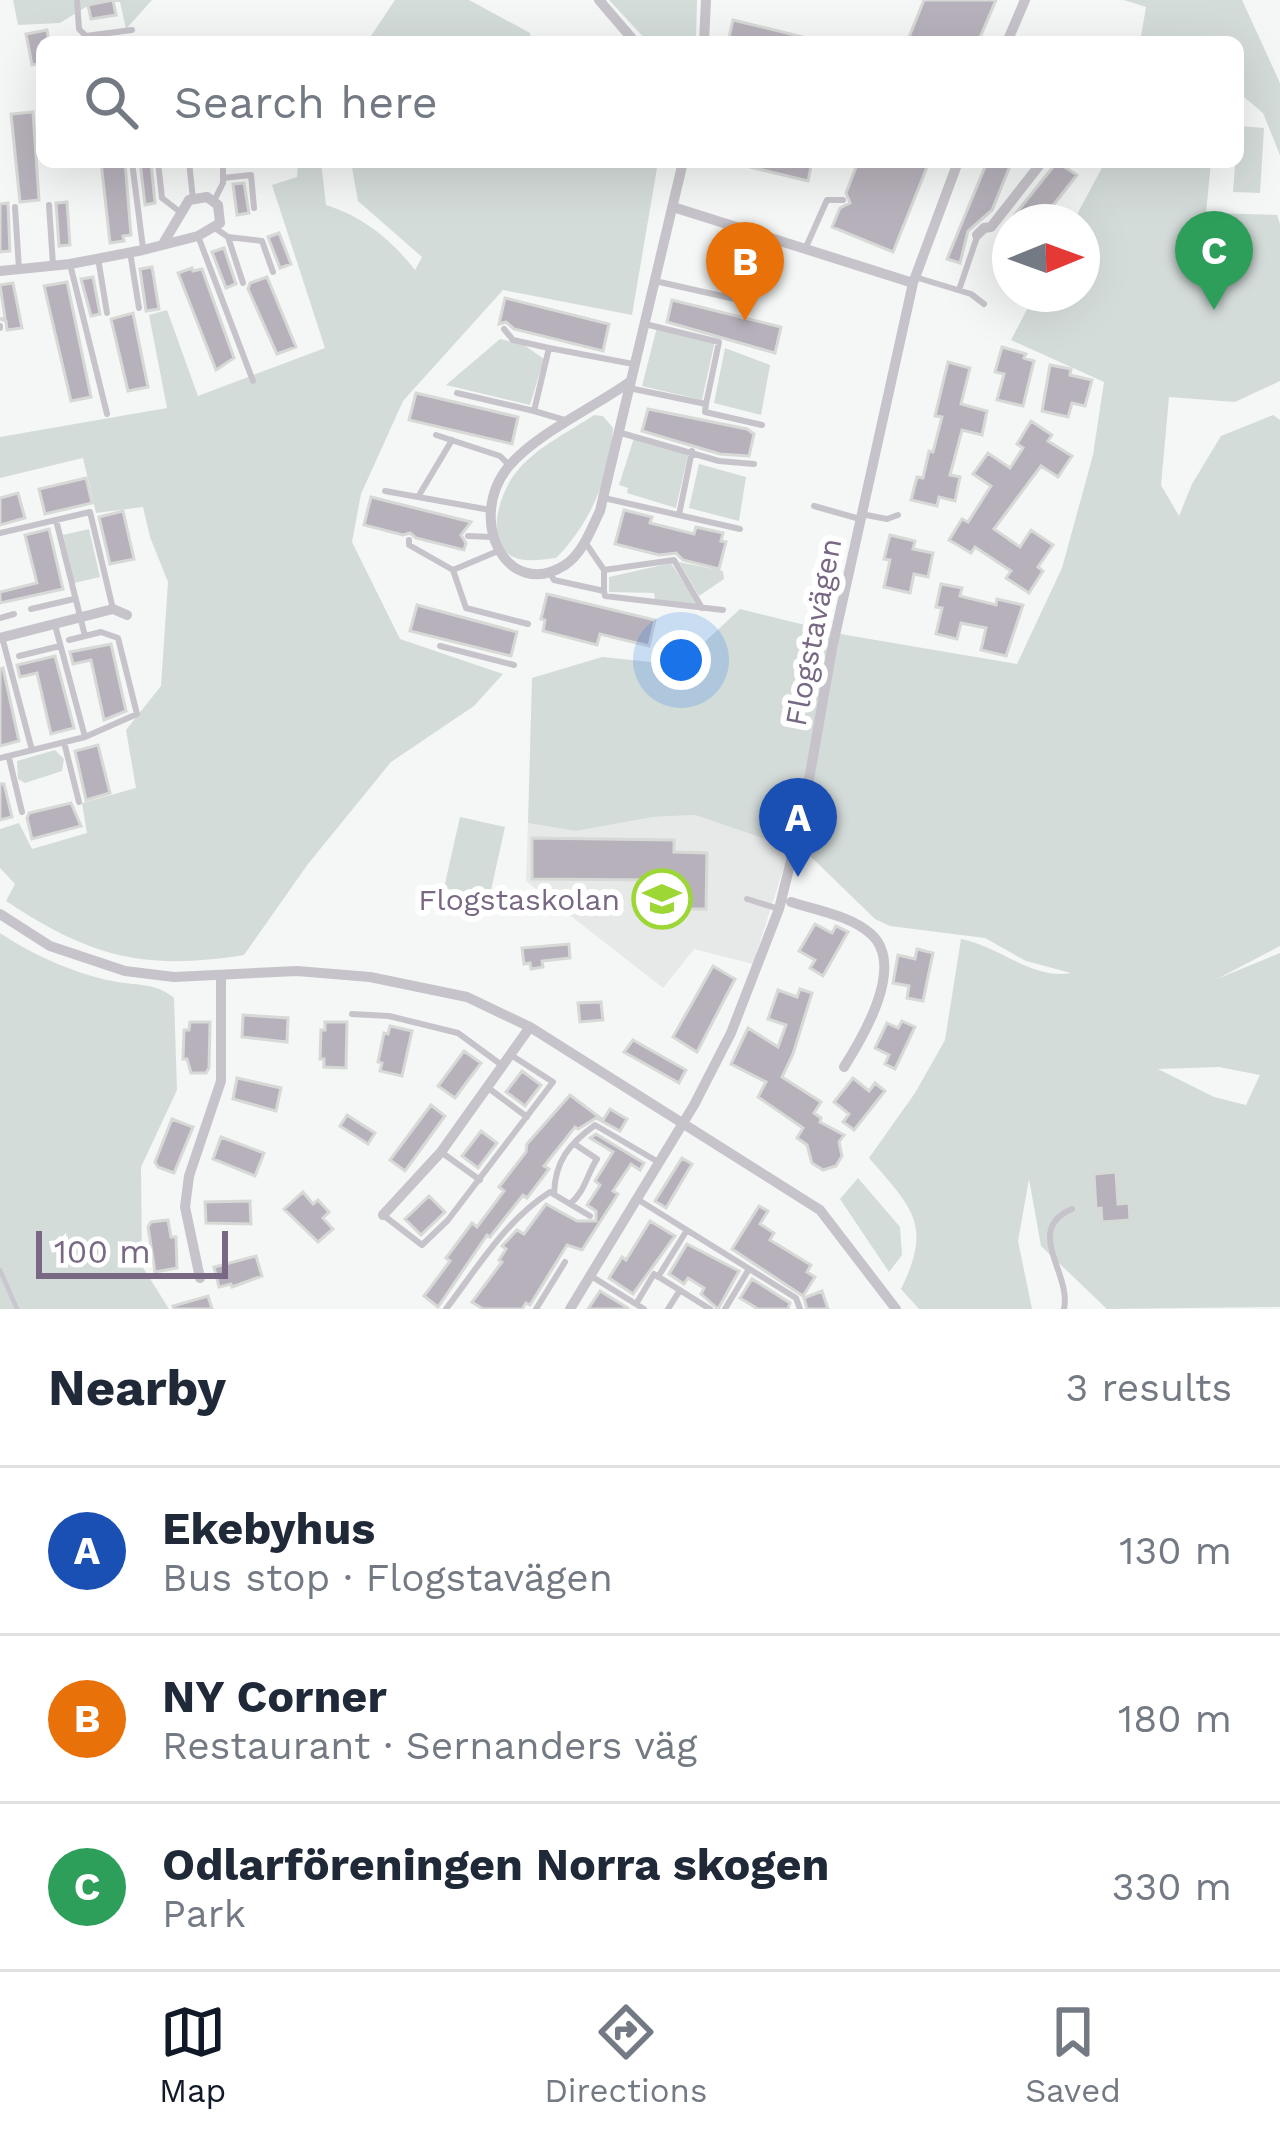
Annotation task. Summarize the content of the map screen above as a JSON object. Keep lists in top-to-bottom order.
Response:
{
  "streets": {
    "street": ["Flogstavägen"]
  },
  "places": {
    "school or university": ["Flogstaskolan"]
  },
  "scale_bar": "100 m",
  "north": "right",
  "page": {
    "search": "Search here",
    "pins": ["C", "B", "A"],
    "scale": "100 m",
    "heading": ["Nearby", "3 results"],
    "list": [
      {
        "mark": "A",
        "name": "Ekebyhus",
        "note": "Bus stop · Flogstavägen",
        "value": "130 m"
      },
      {
        "mark": "B",
        "name": "NY Corner",
        "note": "Restaurant · Sernanders väg",
        "value": "180 m"
      },
      {
        "mark": "C",
        "name": "Odlarföreningen Norra skogen",
        "note": "Park",
        "value": "330 m"
      }
    ],
    "nav": ["Map", "Directions", "Saved"]
  }
}
